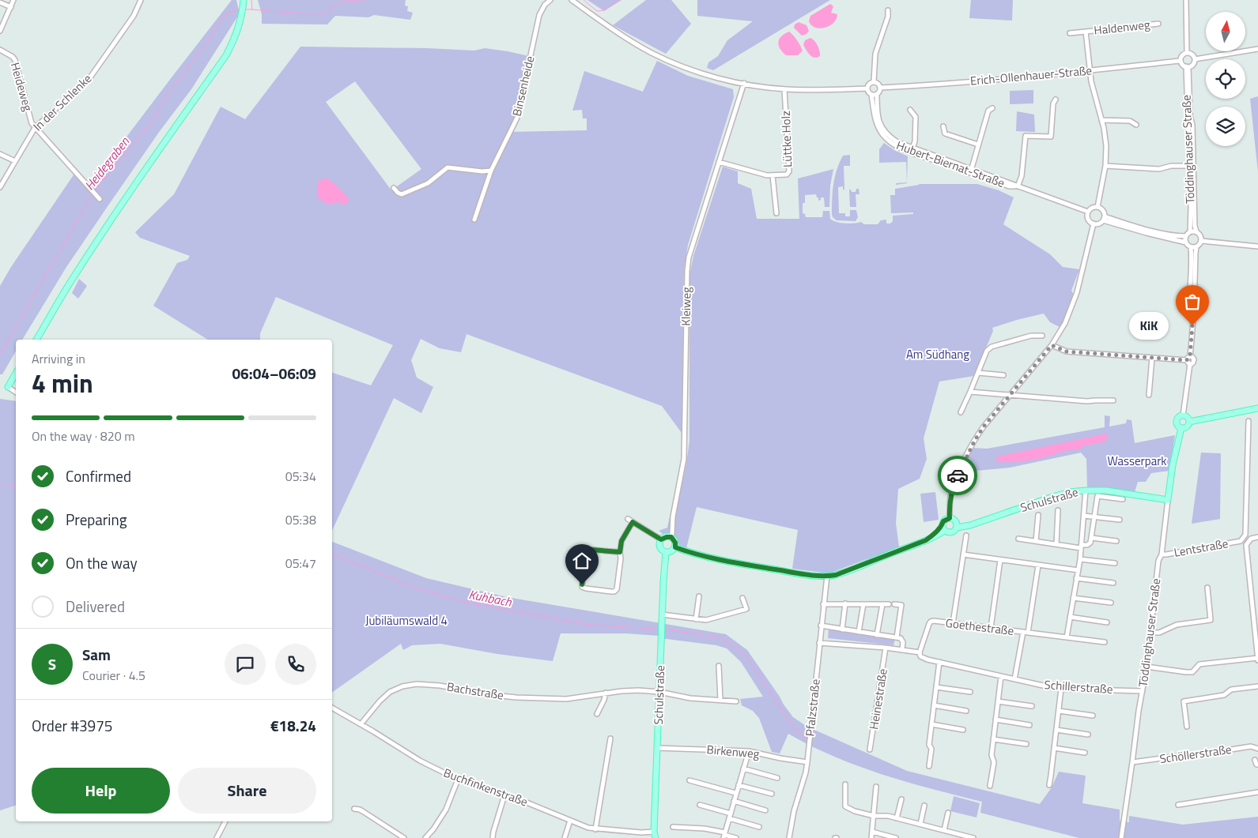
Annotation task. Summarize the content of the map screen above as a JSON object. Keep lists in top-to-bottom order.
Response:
{
  "streets": {
    "main road": ["Töddinghauser Straße", "Schulstraße"],
    "street": [
      "Haldenweg",
      "Erich-Ollenhauer-Straße",
      "Binsenheide",
      "Heideweg",
      "In der Schlenke",
      "Lüttke Holz",
      "Hubert-Biernat-Straße",
      "Kleiweg",
      "Lentstraße",
      "Goethestraße",
      "Schillerstraße",
      "Bachstraße",
      "Heinestraße",
      "Pfalzstraße",
      "Birkenweg",
      "Schöllerstraße",
      "Buchfinkenstraße"
    ]
  },
  "crossings": [
    ["Haldenweg", "Erich-Ollenhauer-Straße"],
    ["Haldenweg", "Hubert-Biernat-Straße"],
    ["Erich-Ollenhauer-Straße", "Töddinghauser Straße"],
    ["Erich-Ollenhauer-Straße", "Hubert-Biernat-Straße"],
    ["Heideweg", "In der Schlenke"],
    ["Lüttke Holz", "Kleiweg"],
    ["Töddinghauser Straße", "Schulstraße"],
    ["Töddinghauser Straße", "Lentstraße"],
    ["Töddinghauser Straße", "Schillerstraße"],
    ["Töddinghauser Straße", "Schöllerstraße"],
    ["Kleiweg", "Schulstraße"],
    ["Schulstraße", "Bachstraße"],
    ["Schulstraße", "Birkenweg"],
    ["Schulstraße", "Buchfinkenstraße"],
    ["Goethestraße", "Schillerstraße"],
    ["Bachstraße", "Buchfinkenstraße"],
    ["Pfalzstraße", "Birkenweg"]
  ],
  "water": ["Heidegraben", "Kuhbach"],
  "parks": ["Am Südhang", "Wasserpark", "Jubiläumswald 4"],
  "places": ["KiK"],
  "north": "top",
  "page": {
    "bubble": "KiK",
    "heading": ["4 min", "Arriving in", "06:04–06:09"],
    "panel": [
      "Sam",
      "Courier · 4.5",
      "Order #3975",
      "€18.24"
    ],
    "bar": "On the way · 820 m",
    "list": [
      ["Confirmed", "05:34"],
      ["Preparing", "05:38"],
      ["On the way", "05:47"],
      "Delivered"
    ],
    "round": "S",
    "buttons": ["Help", "Share"]
  }
}
